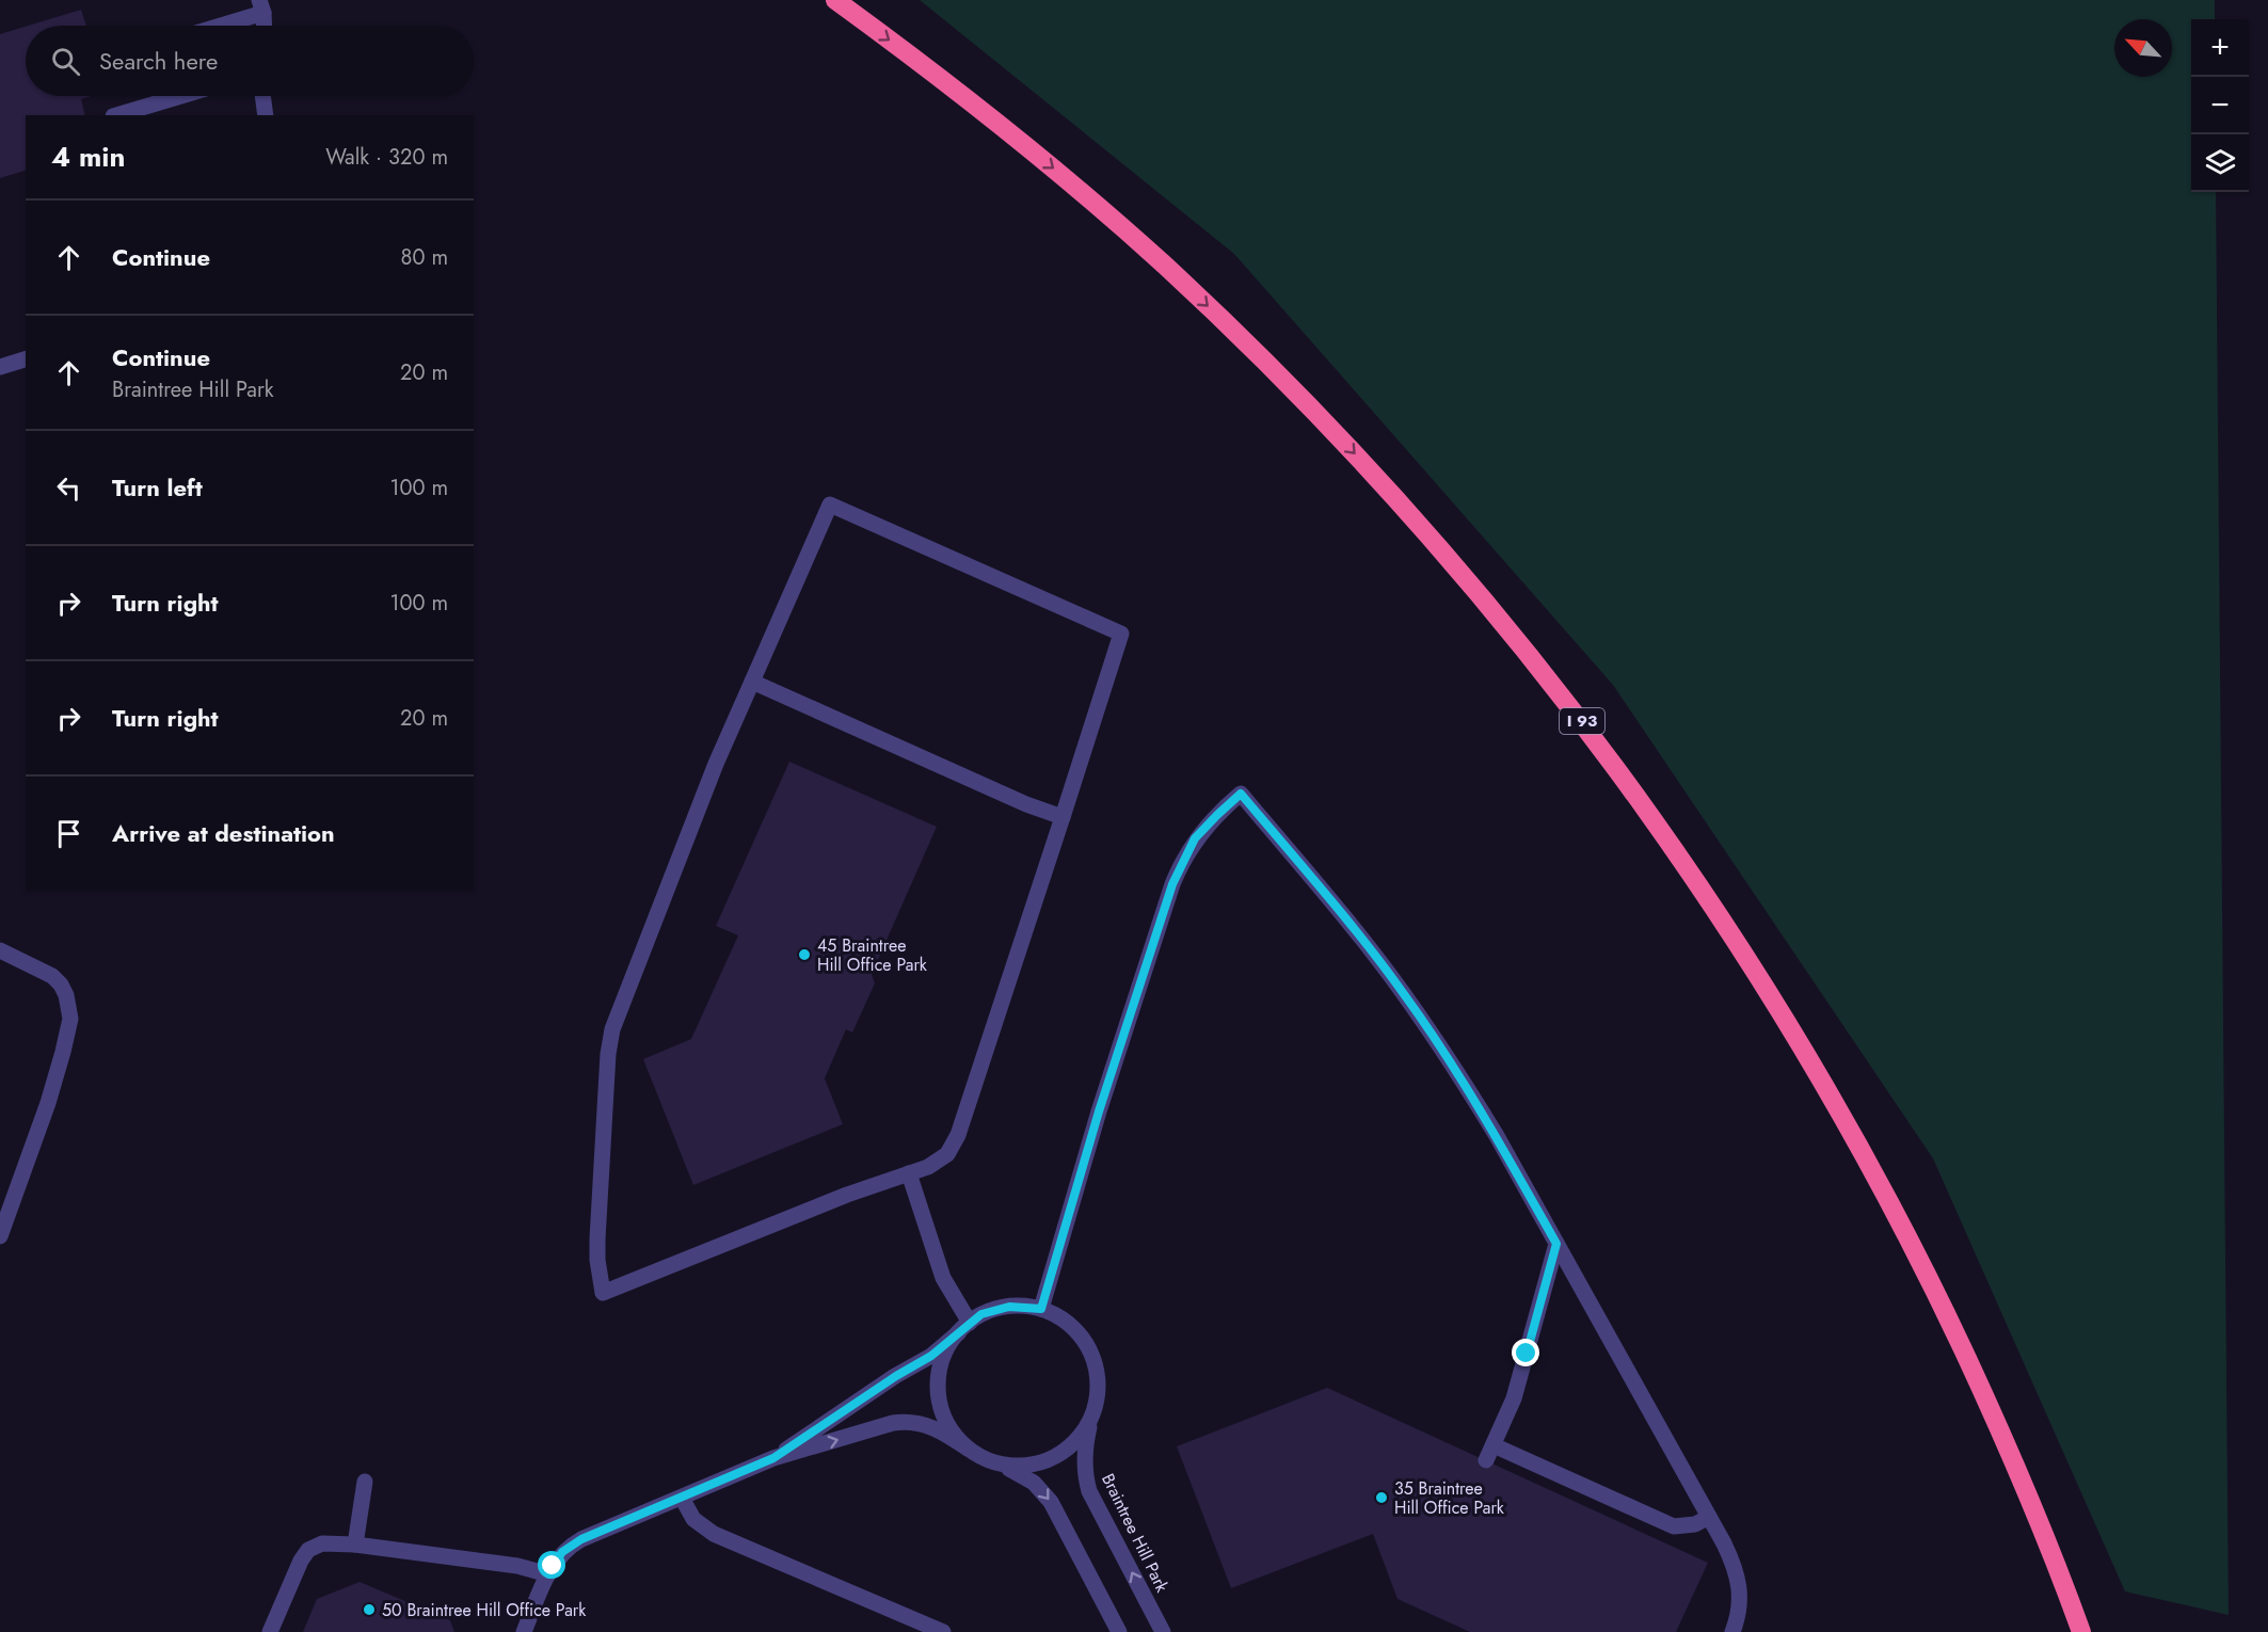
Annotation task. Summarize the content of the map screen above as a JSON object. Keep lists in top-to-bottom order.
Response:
{
  "streets": {
    "highway": ["I 93"],
    "street": ["Braintree Hill Park"]
  },
  "places": ["45 Braintree Hill Office Park", "35 Braintree Hill Office Park", "50 Braintree Hill Office Park"],
  "north": "top left",
  "page": {
    "map_buttons": ["+", "−"],
    "search": "Search here",
    "heading": ["4 min", "Walk · 320 m"],
    "list": [
      ["Continue", "80 m"],
      ["Continue", "Braintree Hill Park", "20 m"],
      ["Turn left", "100 m"],
      ["Turn right", "100 m"],
      ["Turn right", "20 m"],
      "Arrive at destination"
    ]
  }
}
